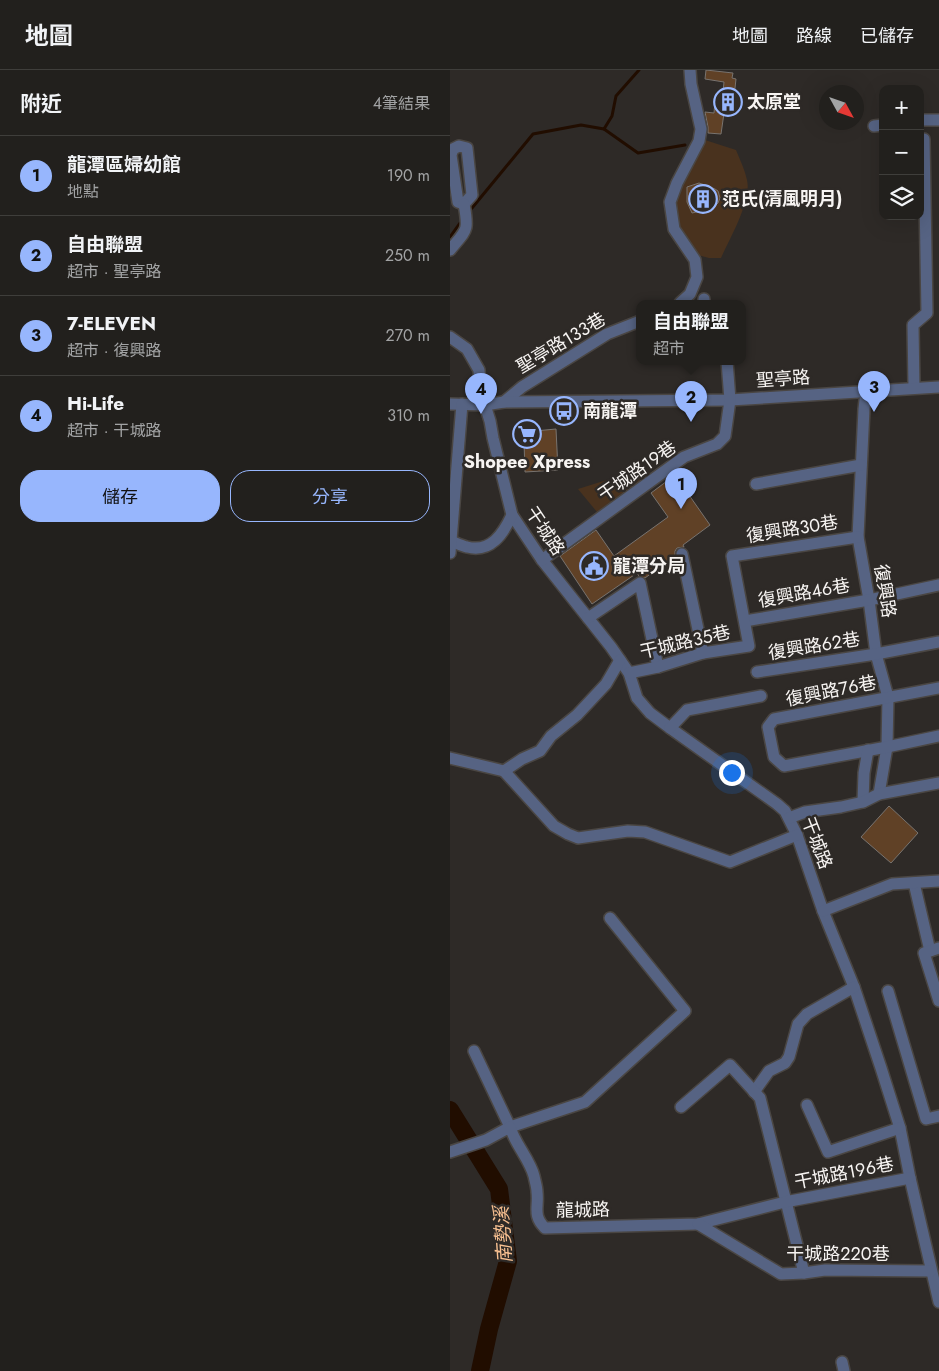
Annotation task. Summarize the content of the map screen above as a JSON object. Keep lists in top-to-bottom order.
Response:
{
  "streets": {
    "street": [
      "聖亭路133巷",
      "聖亭路",
      "干城路19巷",
      "復興路30巷",
      "干城路",
      "復興路",
      "復興路46巷",
      "干城路35巷",
      "復興路62巷",
      "復興路76巷",
      "干城路196巷",
      "龍城路",
      "干城路220巷"
    ]
  },
  "crossings": [
    ["聖亭路133巷", "聖亭路"],
    ["聖亭路", "干城路19巷"],
    ["聖亭路", "干城路"],
    ["聖亭路", "復興路"],
    ["干城路19巷", "干城路"],
    ["復興路30巷", "復興路"],
    ["復興路30巷", "復興路46巷"],
    ["復興路30巷", "干城路35巷"],
    ["干城路", "干城路35巷"],
    ["干城路", "干城路196巷"],
    ["干城路", "干城路220巷"],
    ["復興路", "復興路46巷"],
    ["復興路", "復興路62巷"],
    ["復興路", "復興路76巷"],
    ["復興路46巷", "干城路35巷"],
    ["干城路196巷", "龍城路"],
    ["龍城路", "干城路220巷"]
  ],
  "water": ["南勢溪"],
  "places": {
    "building": ["太原堂", "范氏(清風明月)"],
    "bus stop": ["南龍潭"],
    "supermarket": ["Shopee Xpress"],
    "public building": ["龍潭分局"]
  },
  "north": "bottom right",
  "page": {
    "header": "地圖",
    "nav": ["地圖", "路線", "已儲存"],
    "heading": ["附近", "4筆結果"],
    "map_buttons": ["+", "−"],
    "list": [
      {
        "mark": "1",
        "name": "龍潭區婦幼館",
        "note": "地點",
        "value": "190 m"
      },
      {
        "mark": "2",
        "name": "自由聯盟",
        "note": "超市 · 聖亭路",
        "value": "250 m"
      },
      {
        "mark": "3",
        "name": "7-ELEVEN",
        "note": "超市 · 復興路",
        "value": "270 m"
      },
      {
        "mark": "4",
        "name": "Hi-Life",
        "note": "超市 · 干城路",
        "value": "310 m"
      }
    ],
    "popup": ["自由聯盟", "超市"],
    "pins": [
      "3",
      "4",
      "2",
      "1"
    ],
    "buttons": ["儲存", "分享"]
  }
}
